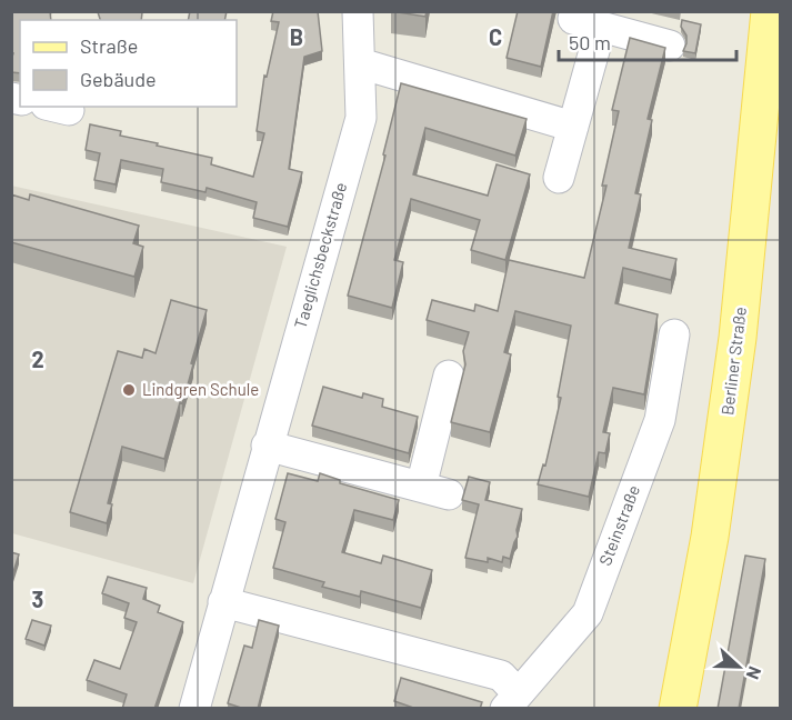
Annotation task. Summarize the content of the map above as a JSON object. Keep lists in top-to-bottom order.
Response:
{
  "streets": {
    "main road": ["Berliner Straße"],
    "street": ["Taeglichsbeckstraße", "Steinstraße"]
  },
  "crossings": [
    ["Taeglichsbeckstraße", "Steinstraße"]
  ],
  "places": ["Lindgren Schule"],
  "legend": ["Straße", "Gebäude"],
  "scale_bar": "50 m",
  "north": "right",
  "grid": {
    "columns": ["B", "C"],
    "rows": ["2", "3"]
  }
}
